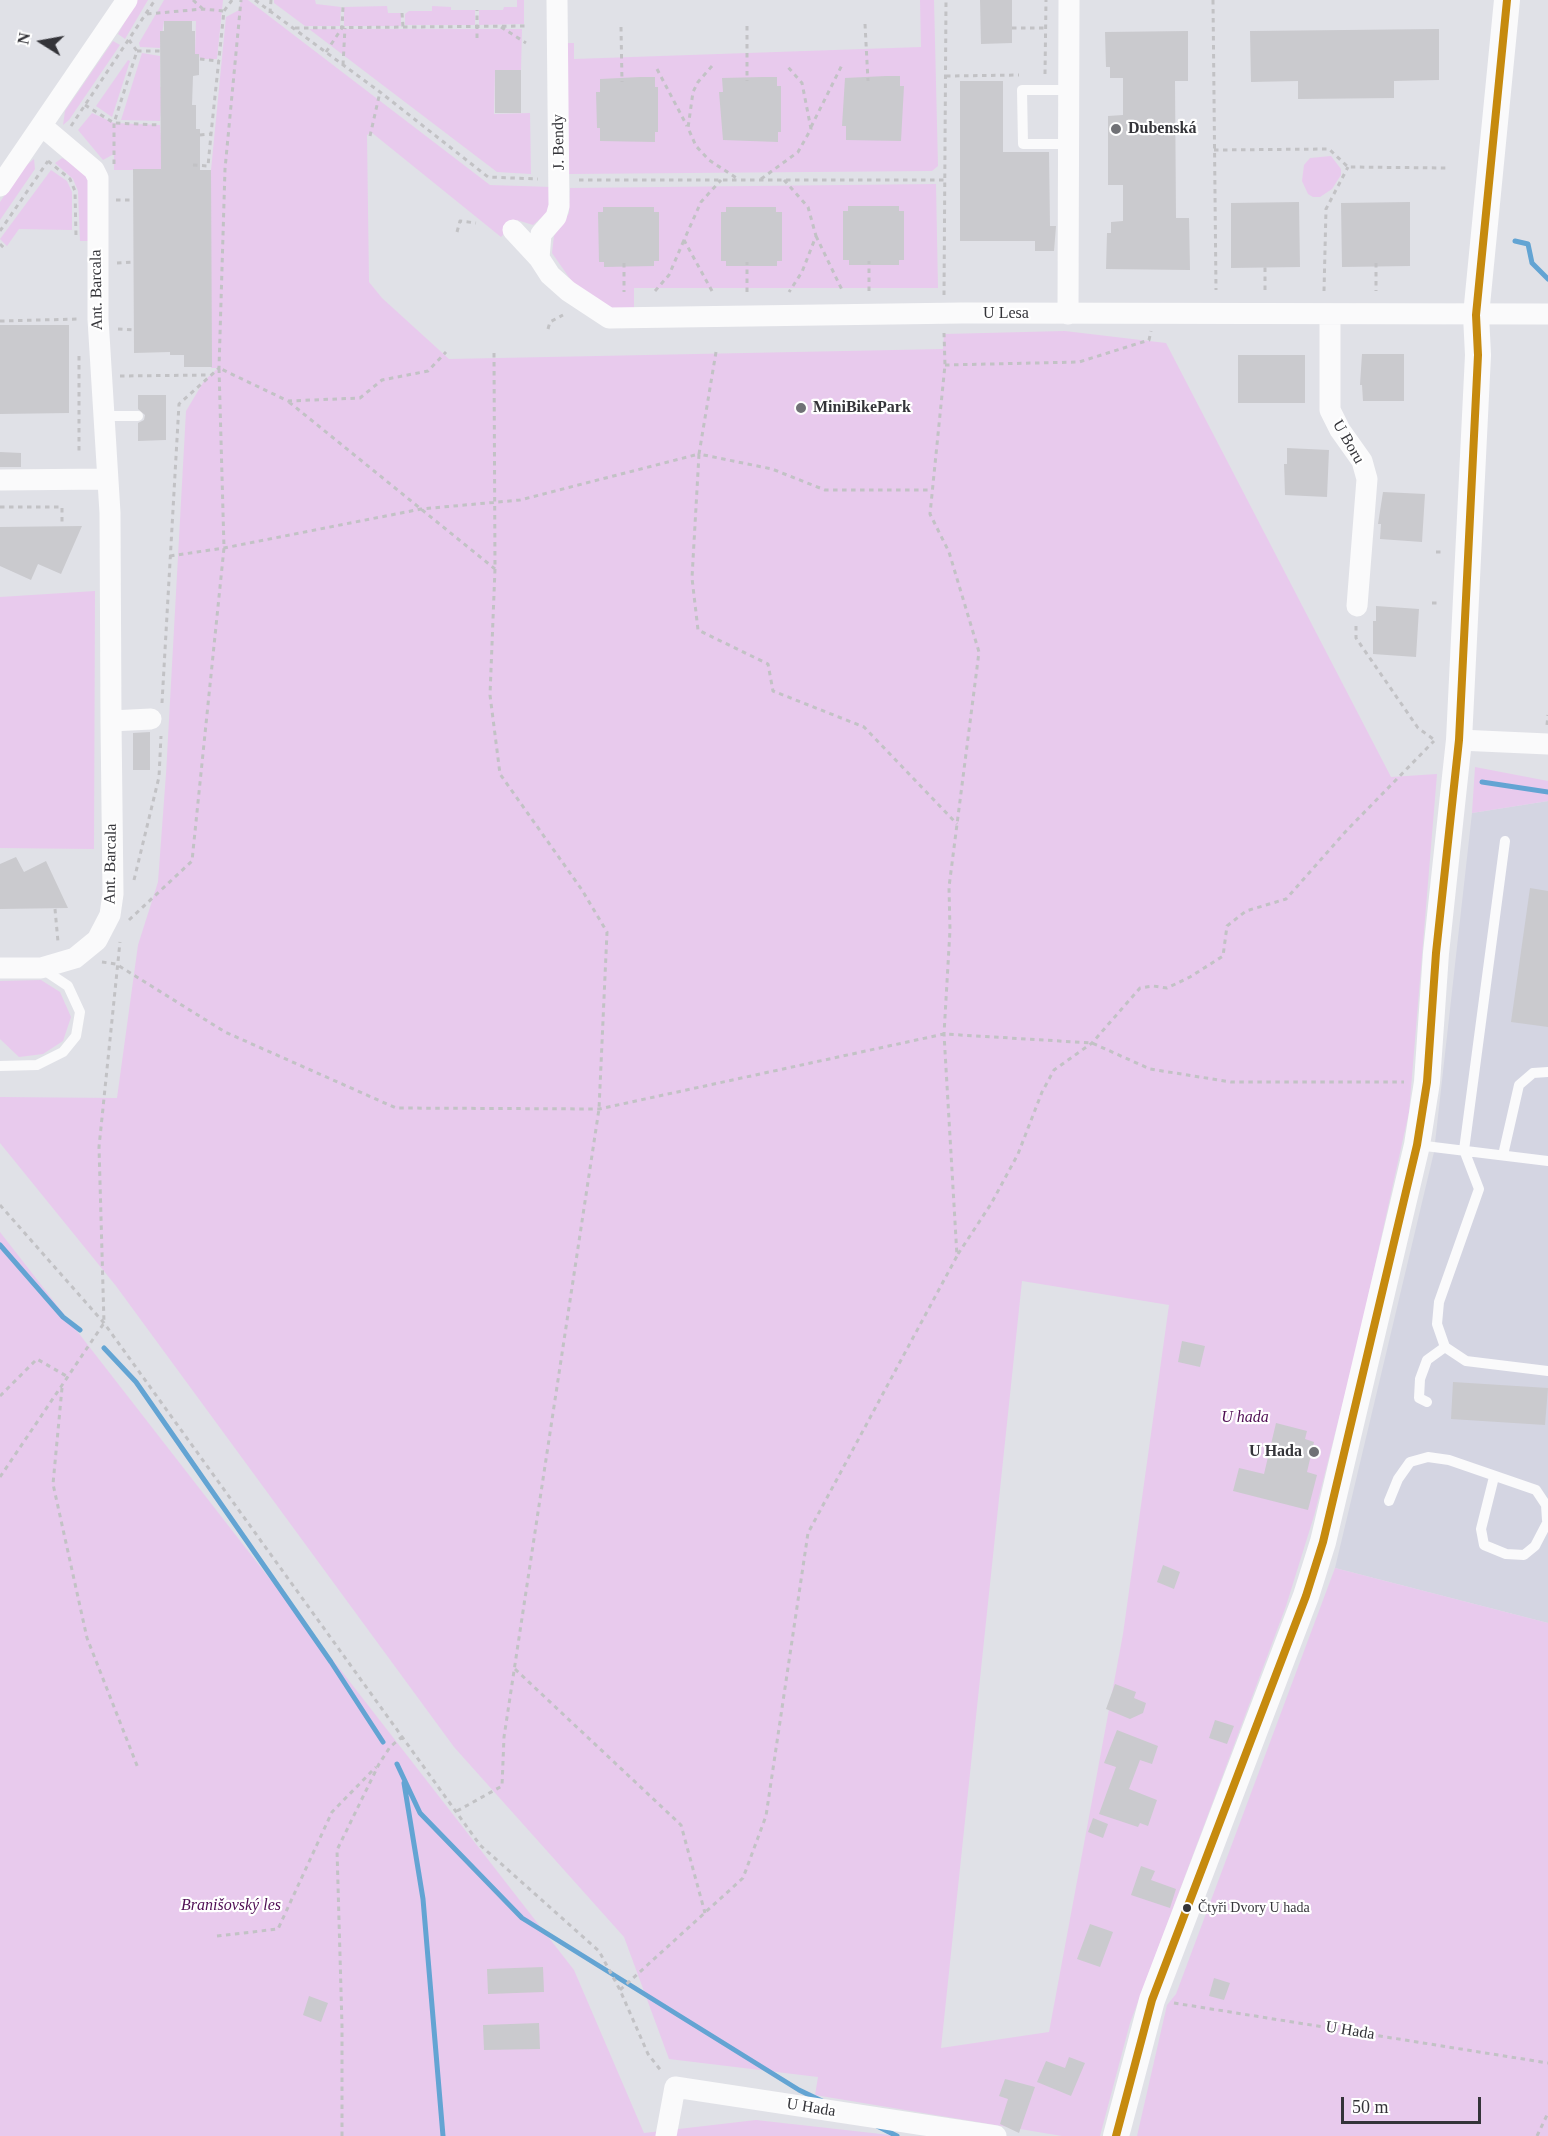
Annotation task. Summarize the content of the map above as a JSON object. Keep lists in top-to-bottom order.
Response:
{
  "streets": {
    "street": [
      "J. Bendy",
      "Ant. Barcala",
      "U Lesa",
      "U Boru",
      "U Hada"
    ]
  },
  "crossings": [
    ["J. Bendy", "U Lesa"],
    ["U Lesa", "U Boru"]
  ],
  "parks": ["U hada", "Branišovský les"],
  "places": [
    "Dubenská",
    "MiniBikePark",
    "U Hada",
    "Čtyři Dvory U hada"
  ],
  "scale_bar": "50 m",
  "north": "left"
}
